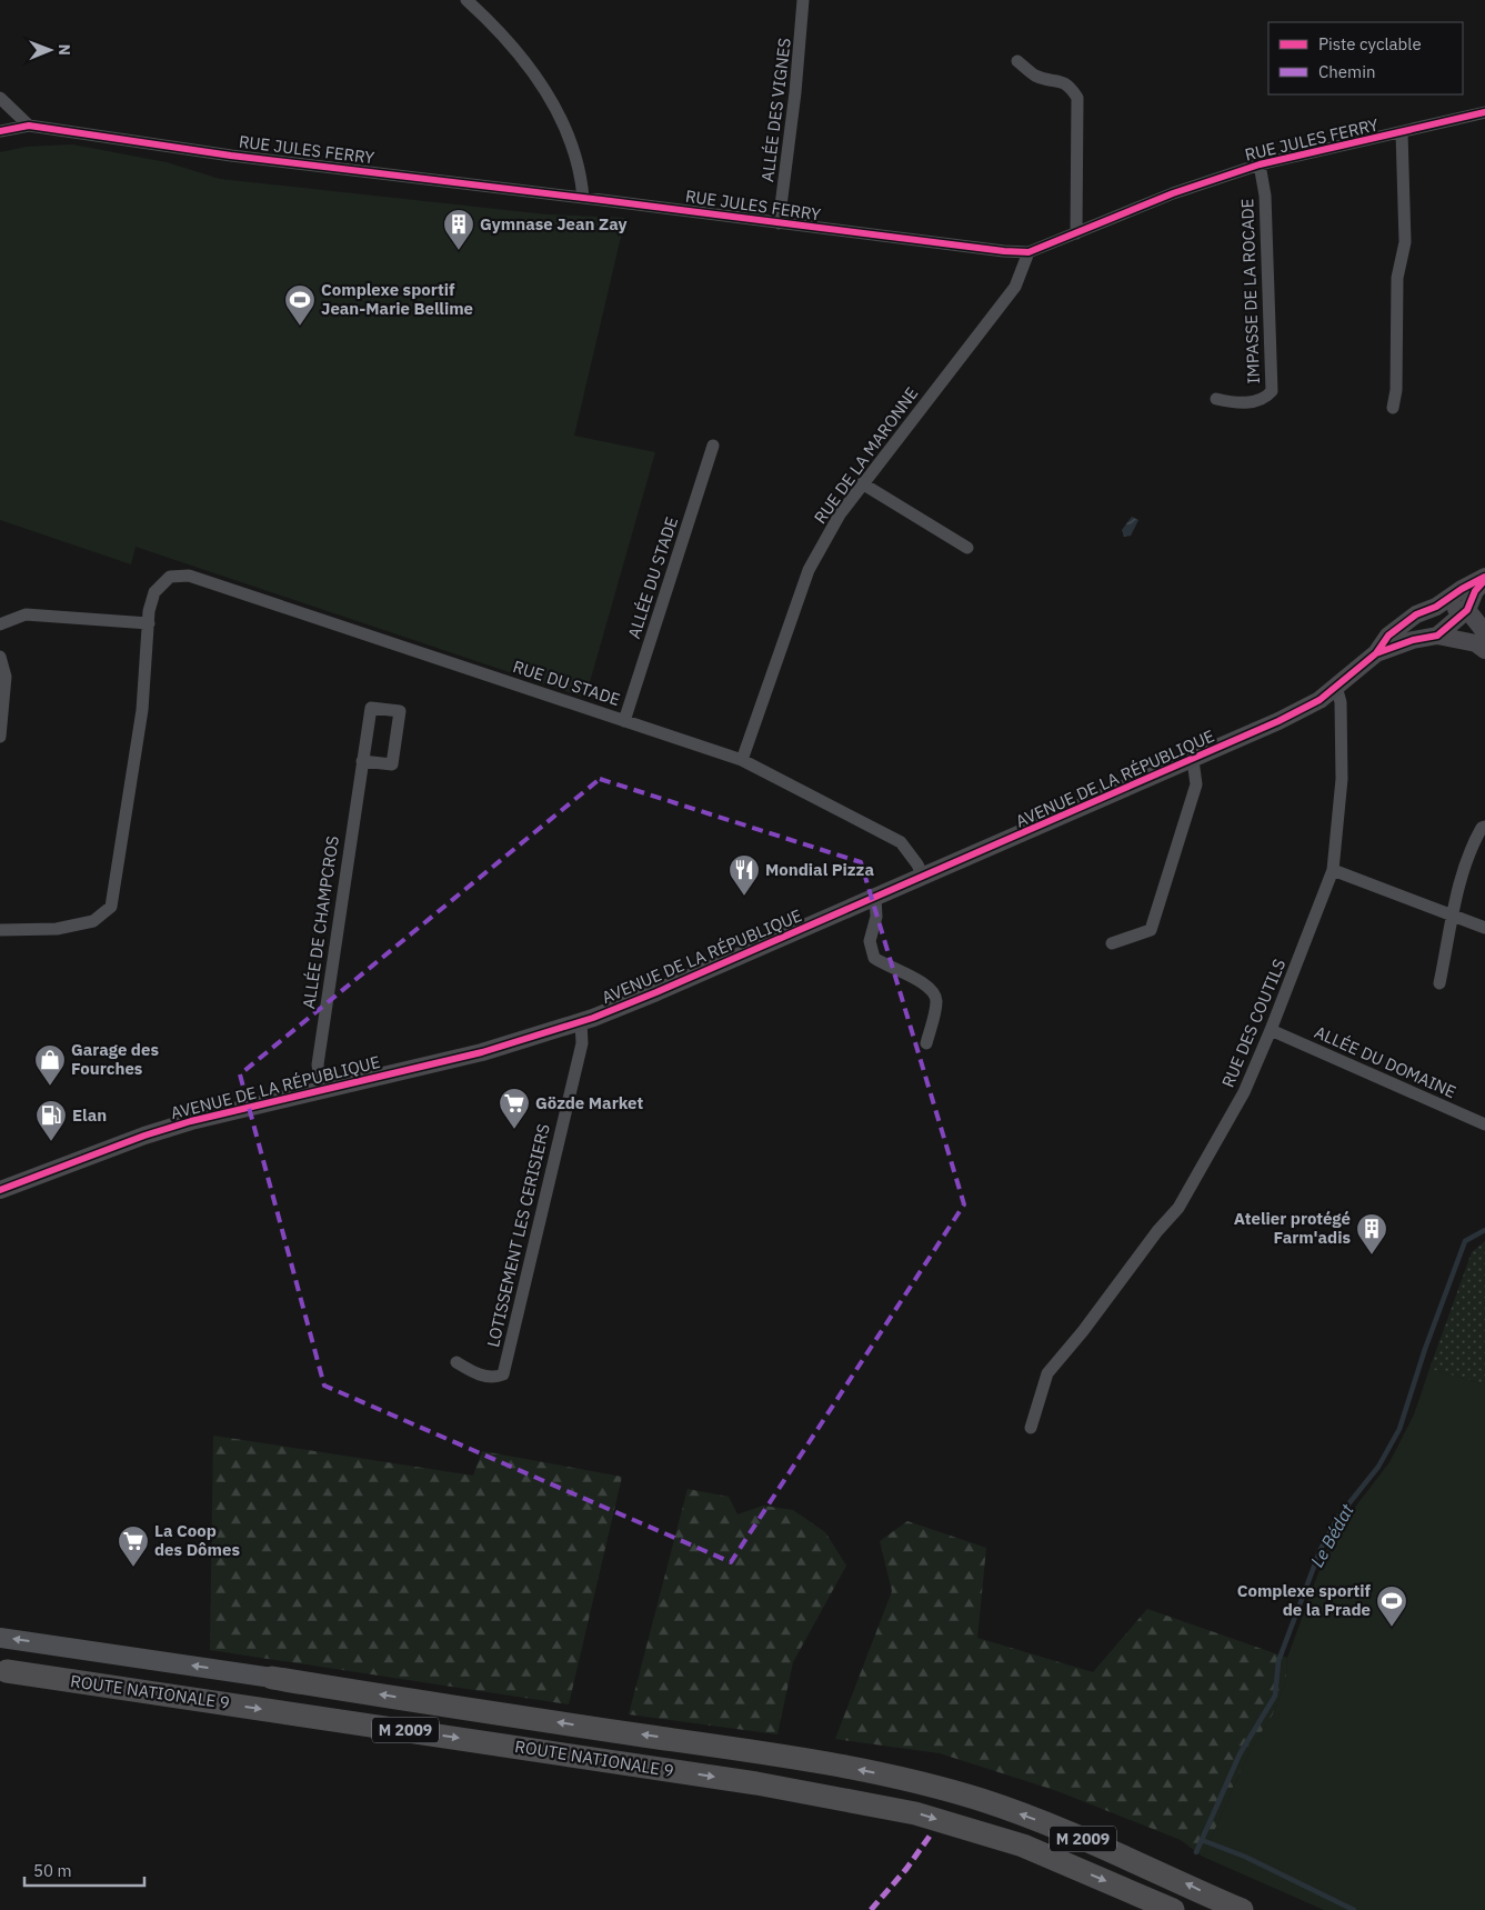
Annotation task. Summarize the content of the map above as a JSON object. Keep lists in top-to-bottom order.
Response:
{
  "streets": {
    "highway": ["ROUTE NATIONALE 9", "M 2009"],
    "street": [
      "ALLÉE DES VIGNES",
      "RUE JULES FERRY",
      "IMPASSE DE LA ROCADE",
      "RUE DE LA MARONNE",
      "ALLÉE DU STADE",
      "RUE DU STADE",
      "AVENUE DE LA RÉPUBLIQUE",
      "ALLÉE DE CHAMPCROS",
      "RUE DES COUTILS",
      "ALLÉE DU DOMAINE",
      "LOTISSEMENT LES CERISIERS"
    ]
  },
  "crossings": [
    ["ALLÉE DES VIGNES", "RUE JULES FERRY"],
    ["RUE JULES FERRY", "IMPASSE DE LA ROCADE"],
    ["RUE JULES FERRY", "RUE DE LA MARONNE"],
    ["RUE DE LA MARONNE", "RUE DU STADE"],
    ["ALLÉE DU STADE", "RUE DU STADE"],
    ["RUE DU STADE", "AVENUE DE LA RÉPUBLIQUE"],
    ["AVENUE DE LA RÉPUBLIQUE", "ALLÉE DE CHAMPCROS"],
    ["AVENUE DE LA RÉPUBLIQUE", "RUE DES COUTILS"],
    ["AVENUE DE LA RÉPUBLIQUE", "LOTISSEMENT LES CERISIERS"],
    ["RUE DES COUTILS", "ALLÉE DU DOMAINE"],
    ["ROUTE NATIONALE 9", "M 2009"]
  ],
  "water": ["Le Bédat"],
  "places": {
    "building": ["Gymnase Jean Zay", "Atelier protégé Farm'adis"],
    "sports": ["Complexe sportif Jean-Marie Bellime", "Complexe sportif de la Prade"],
    "restaurant": ["Mondial Pizza"],
    "shop": ["Garage des Fourches"],
    "supermarket": ["Gözde Market", "La Coop des Dômes"],
    "fuel station": ["Elan"]
  },
  "legend": ["Piste cyclable", "Chemin"],
  "scale_bar": "50 m",
  "north": "right"
}
